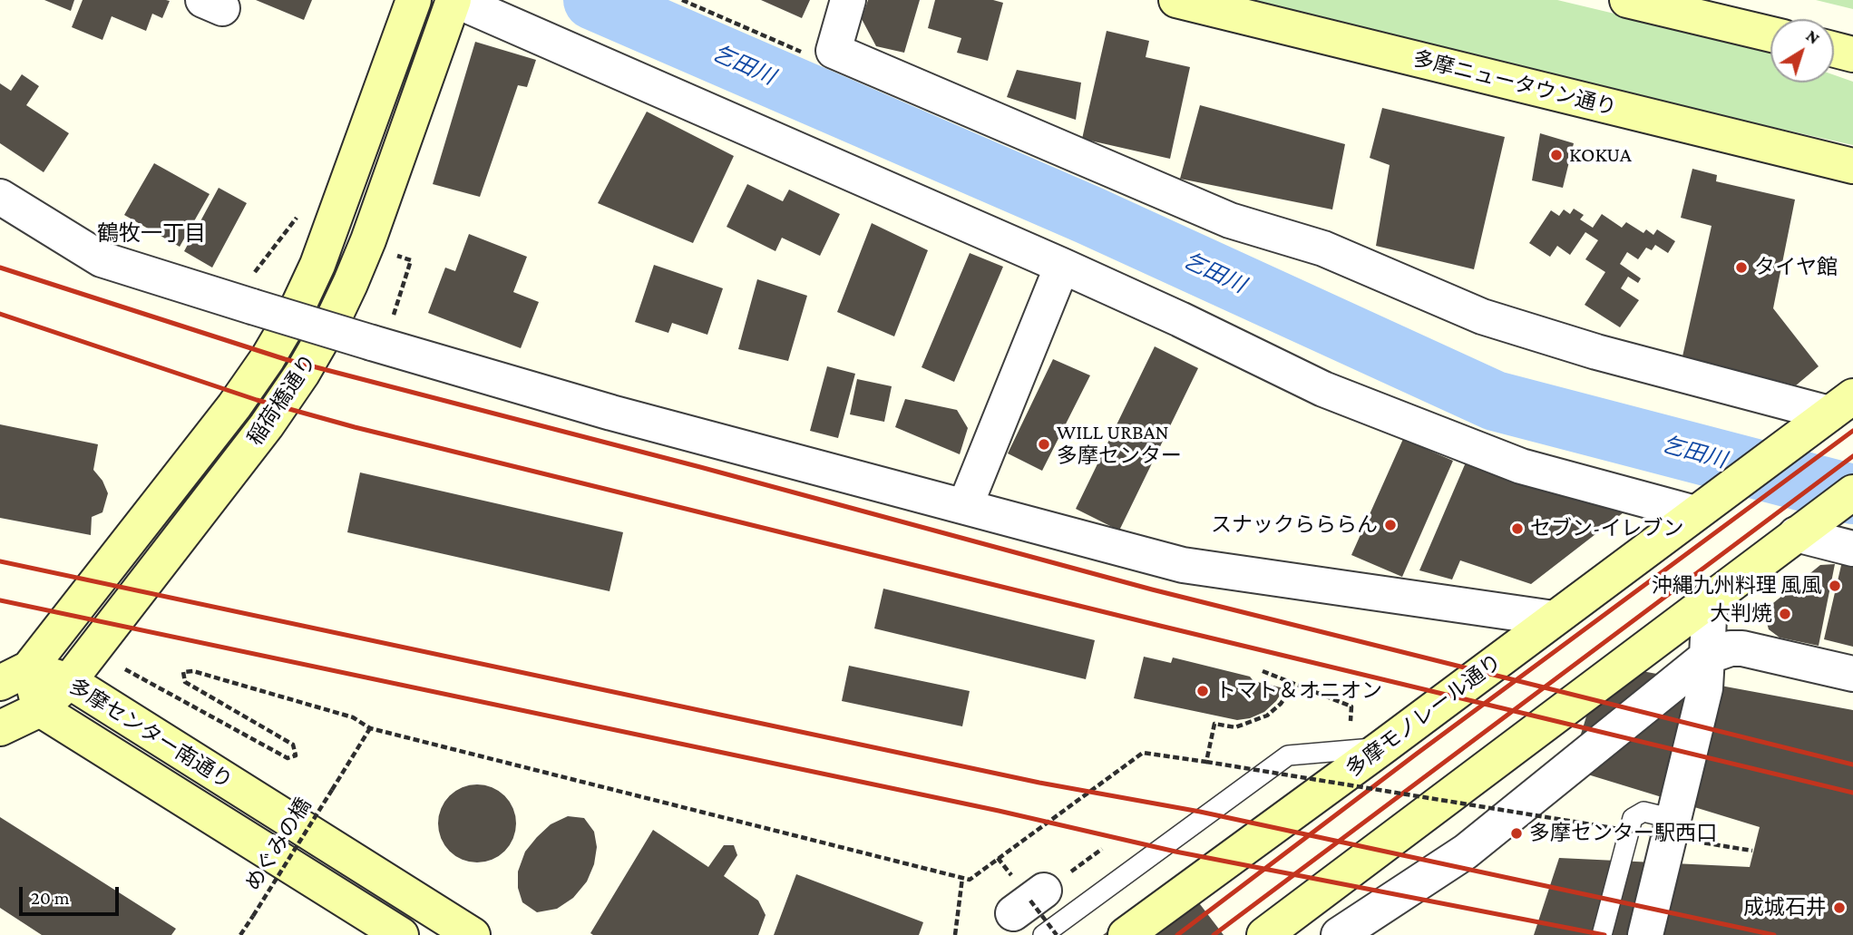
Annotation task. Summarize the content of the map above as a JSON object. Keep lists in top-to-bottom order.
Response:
{
  "streets": {
    "street": [
      "多摩ニュータウン通り",
      "稲荷橋通り",
      "多摩モノレール通り",
      "多摩センター南通り"
    ],
    "path": ["めぐみの橋"]
  },
  "crossings": [
    ["稲荷橋通り", "多摩センター南通り"]
  ],
  "districts": ["鶴牧一丁目"],
  "water": ["乞田川"],
  "places": [
    "KOKUA",
    "タイヤ館",
    "WILL URBAN 多摩センター",
    "スナックらららん",
    "セブン-イレブン",
    "沖縄九州料理 風風",
    "大判焼",
    "トマト＆オニオン",
    "多摩センター駅西口",
    "成城石井"
  ],
  "scale_bar": "20 m",
  "north": "top right"
}
